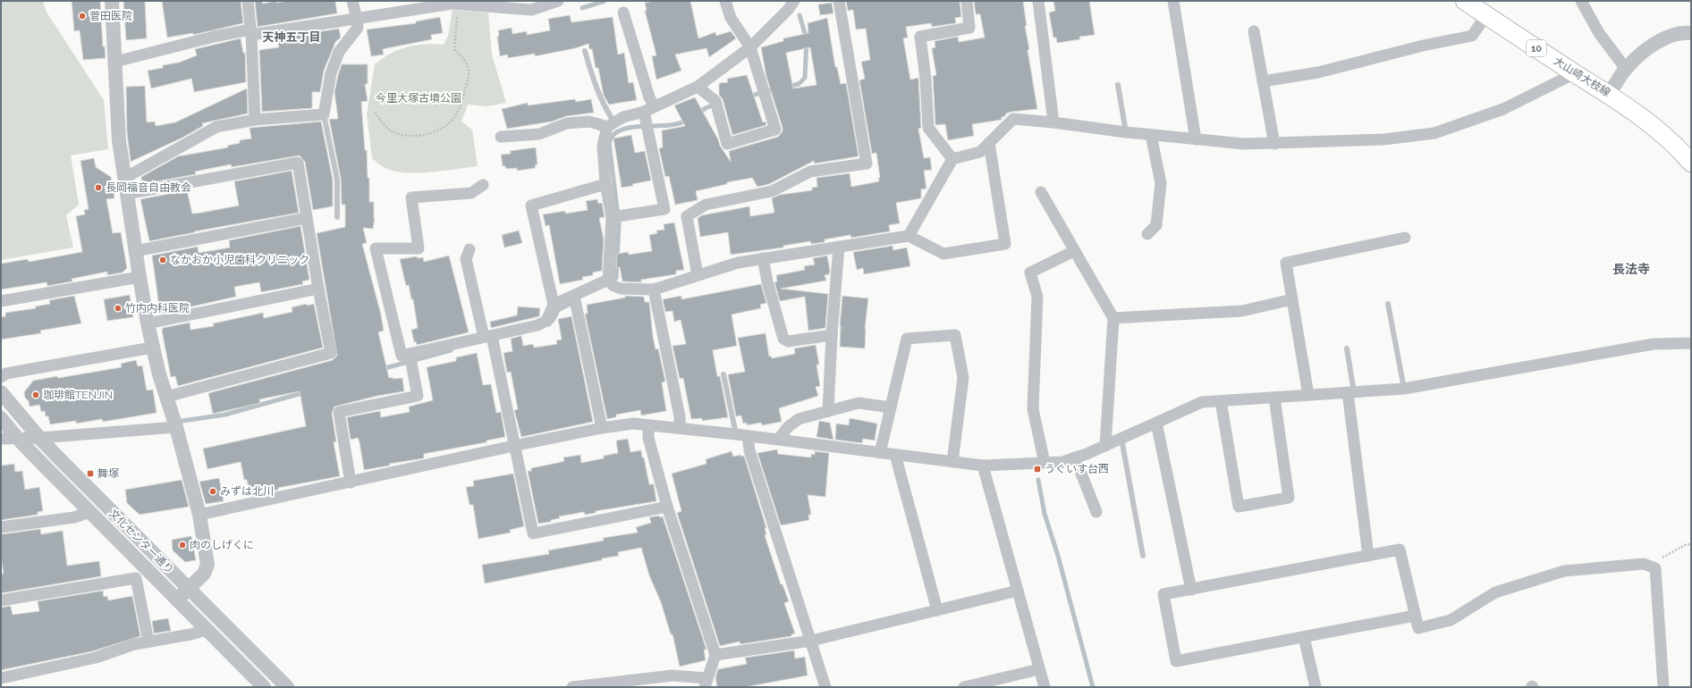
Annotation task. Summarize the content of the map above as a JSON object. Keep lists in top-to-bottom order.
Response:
{
  "streets": {
    "main road": ["10", "大山崎大枝線"],
    "street": ["文化センター通り"]
  },
  "districts": ["天神五丁目", "長法寺"],
  "parks": ["今里大塚古墳公園"],
  "places": {
    "other": [
      "菅田医院",
      "長岡福音自由教会",
      "なかおか小児歯科クリニック",
      "竹内内科医院",
      "珈琲館TENJIN",
      "みずは北川",
      "肉のしげくに"
    ],
    "transit": ["うぐいす台西", "舞塚"]
  }
}
